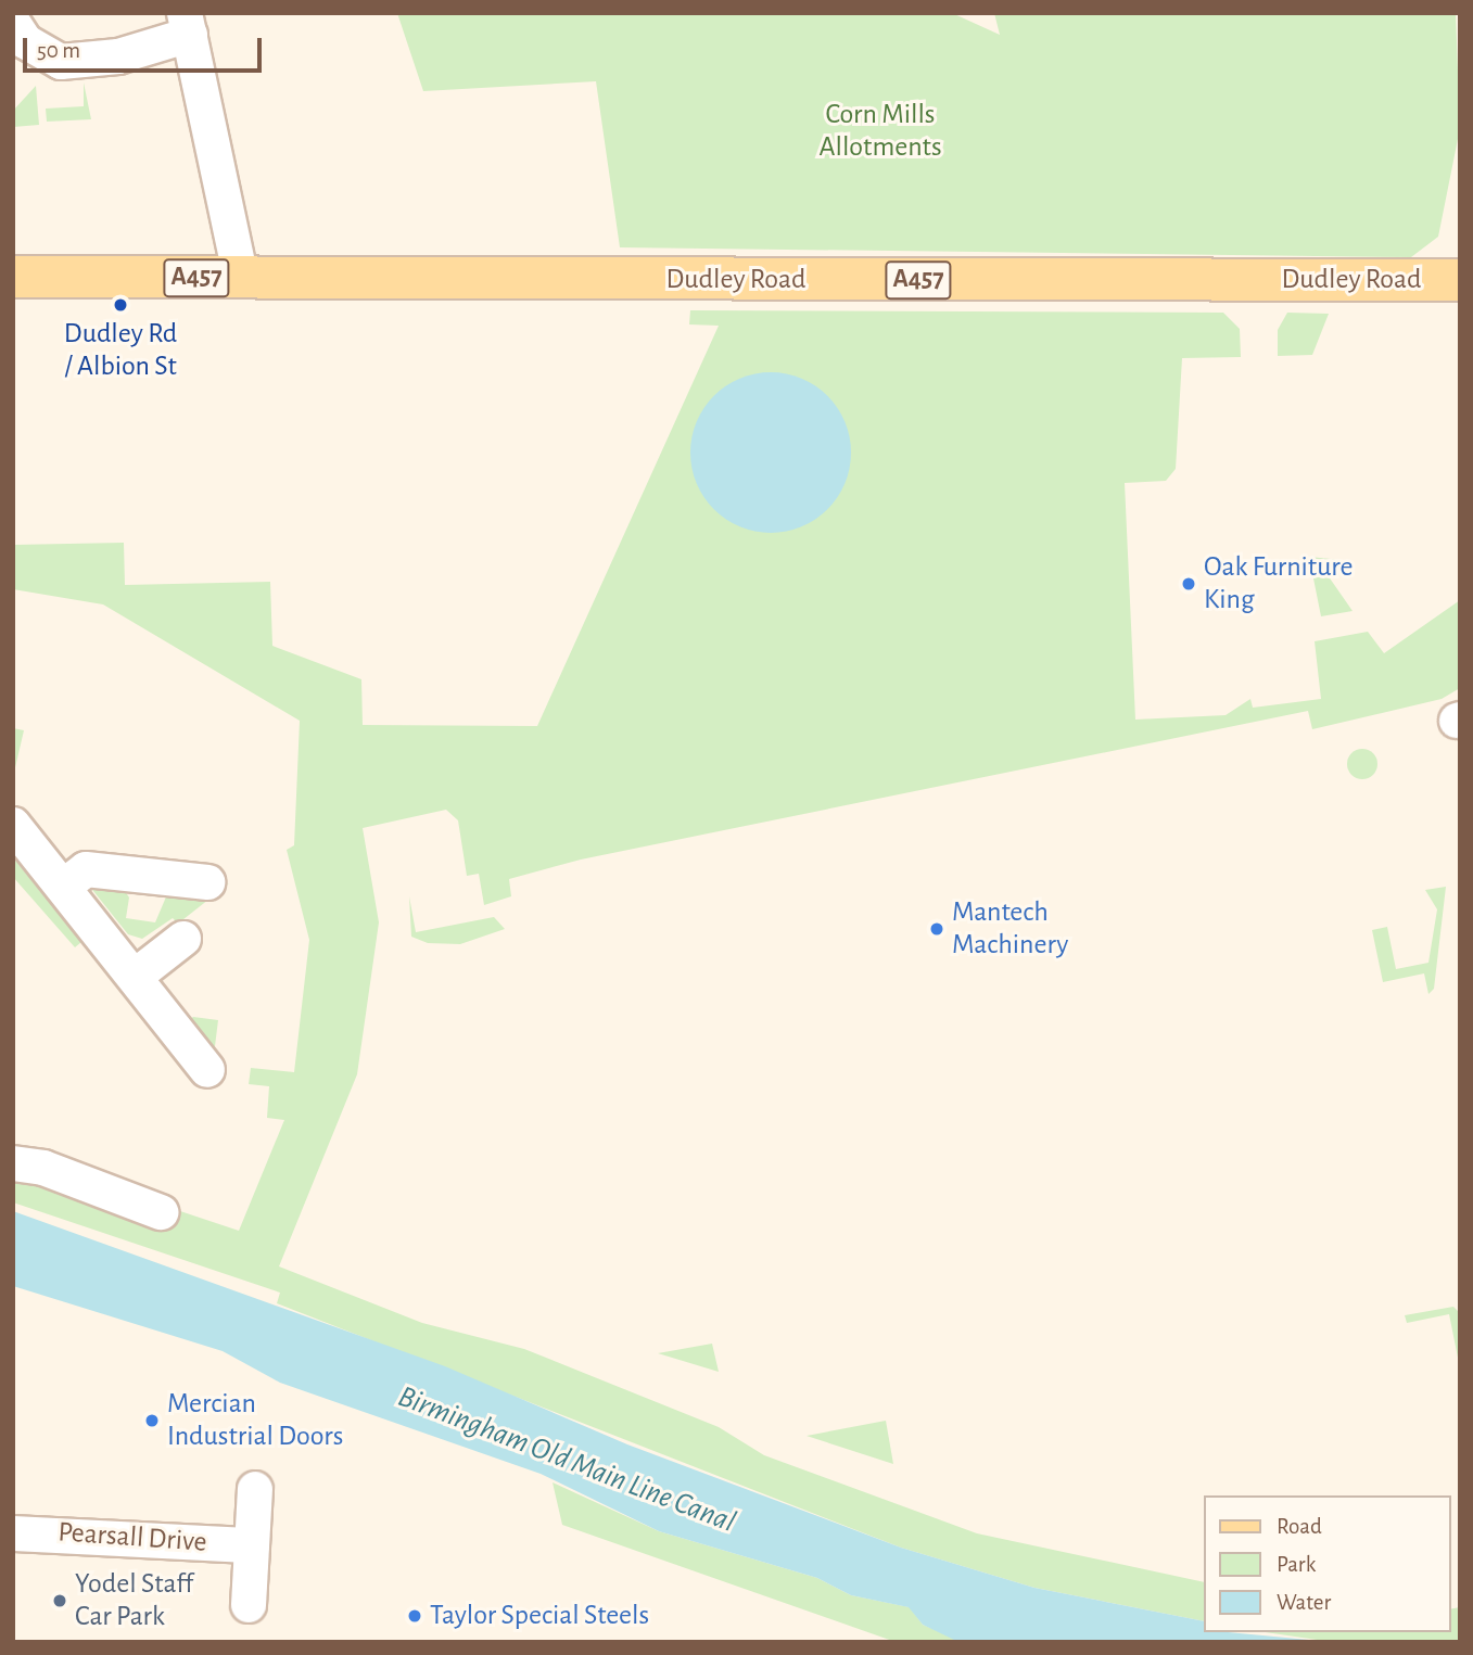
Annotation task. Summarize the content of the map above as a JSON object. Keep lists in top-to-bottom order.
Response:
{
  "streets": {
    "main road": ["A457", "Dudley Road"],
    "street": ["Pearsall Drive"]
  },
  "water": ["Birmingham Old Main Line Canal"],
  "parks": ["Corn Mills Allotments"],
  "places": [
    "Dudley Rd / Albion St",
    "Oak Furniture King",
    "Mantech Machinery",
    "Mercian Industrial Doors",
    "Yodel Staff Car Park",
    "Taylor Special Steels"
  ],
  "legend": ["Road", "Park", "Water"],
  "scale_bar": "50 m"
}
